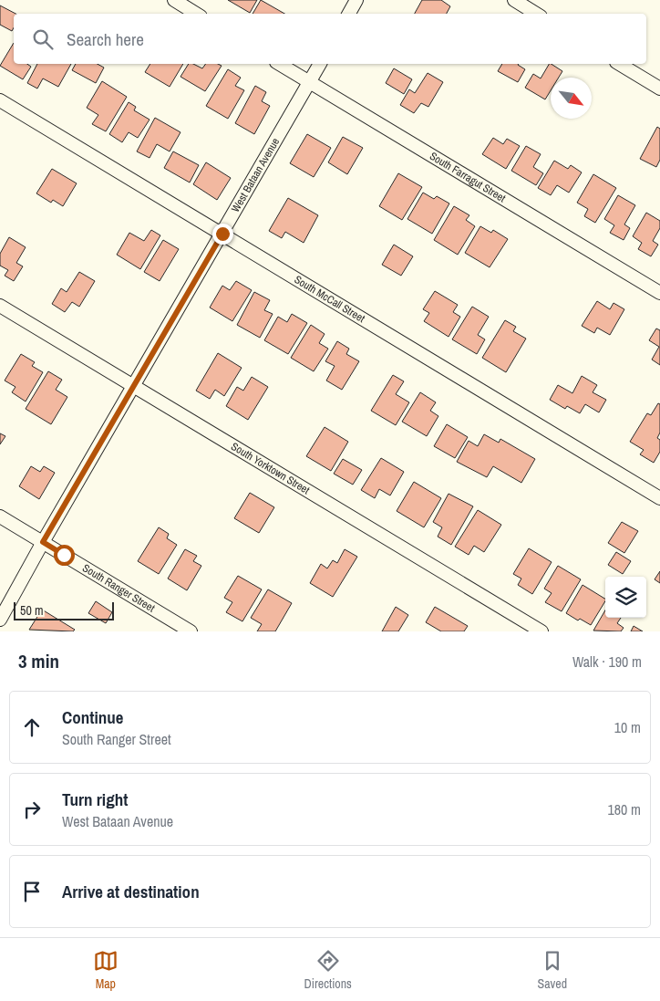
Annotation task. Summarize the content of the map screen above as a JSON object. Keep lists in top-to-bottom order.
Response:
{
  "streets": {
    "street": [
      "West Bataan Avenue",
      "South Farragut Street",
      "South McCall Street",
      "South Yorktown Street",
      "South Ranger Street"
    ]
  },
  "crossings": [
    ["West Bataan Avenue", "South Farragut Street"],
    ["West Bataan Avenue", "South McCall Street"],
    ["West Bataan Avenue", "South Yorktown Street"],
    ["West Bataan Avenue", "South Ranger Street"]
  ],
  "scale_bar": "50 m",
  "north": "bottom right",
  "page": {
    "search": "Search here",
    "scale": "50 m",
    "heading": ["3 min", "Walk · 190 m"],
    "list": [
      ["Continue", "South Ranger Street", "10 m"],
      ["Turn right", "West Bataan Avenue", "180 m"],
      "Arrive at destination"
    ],
    "nav": ["Map", "Directions", "Saved"]
  }
}
